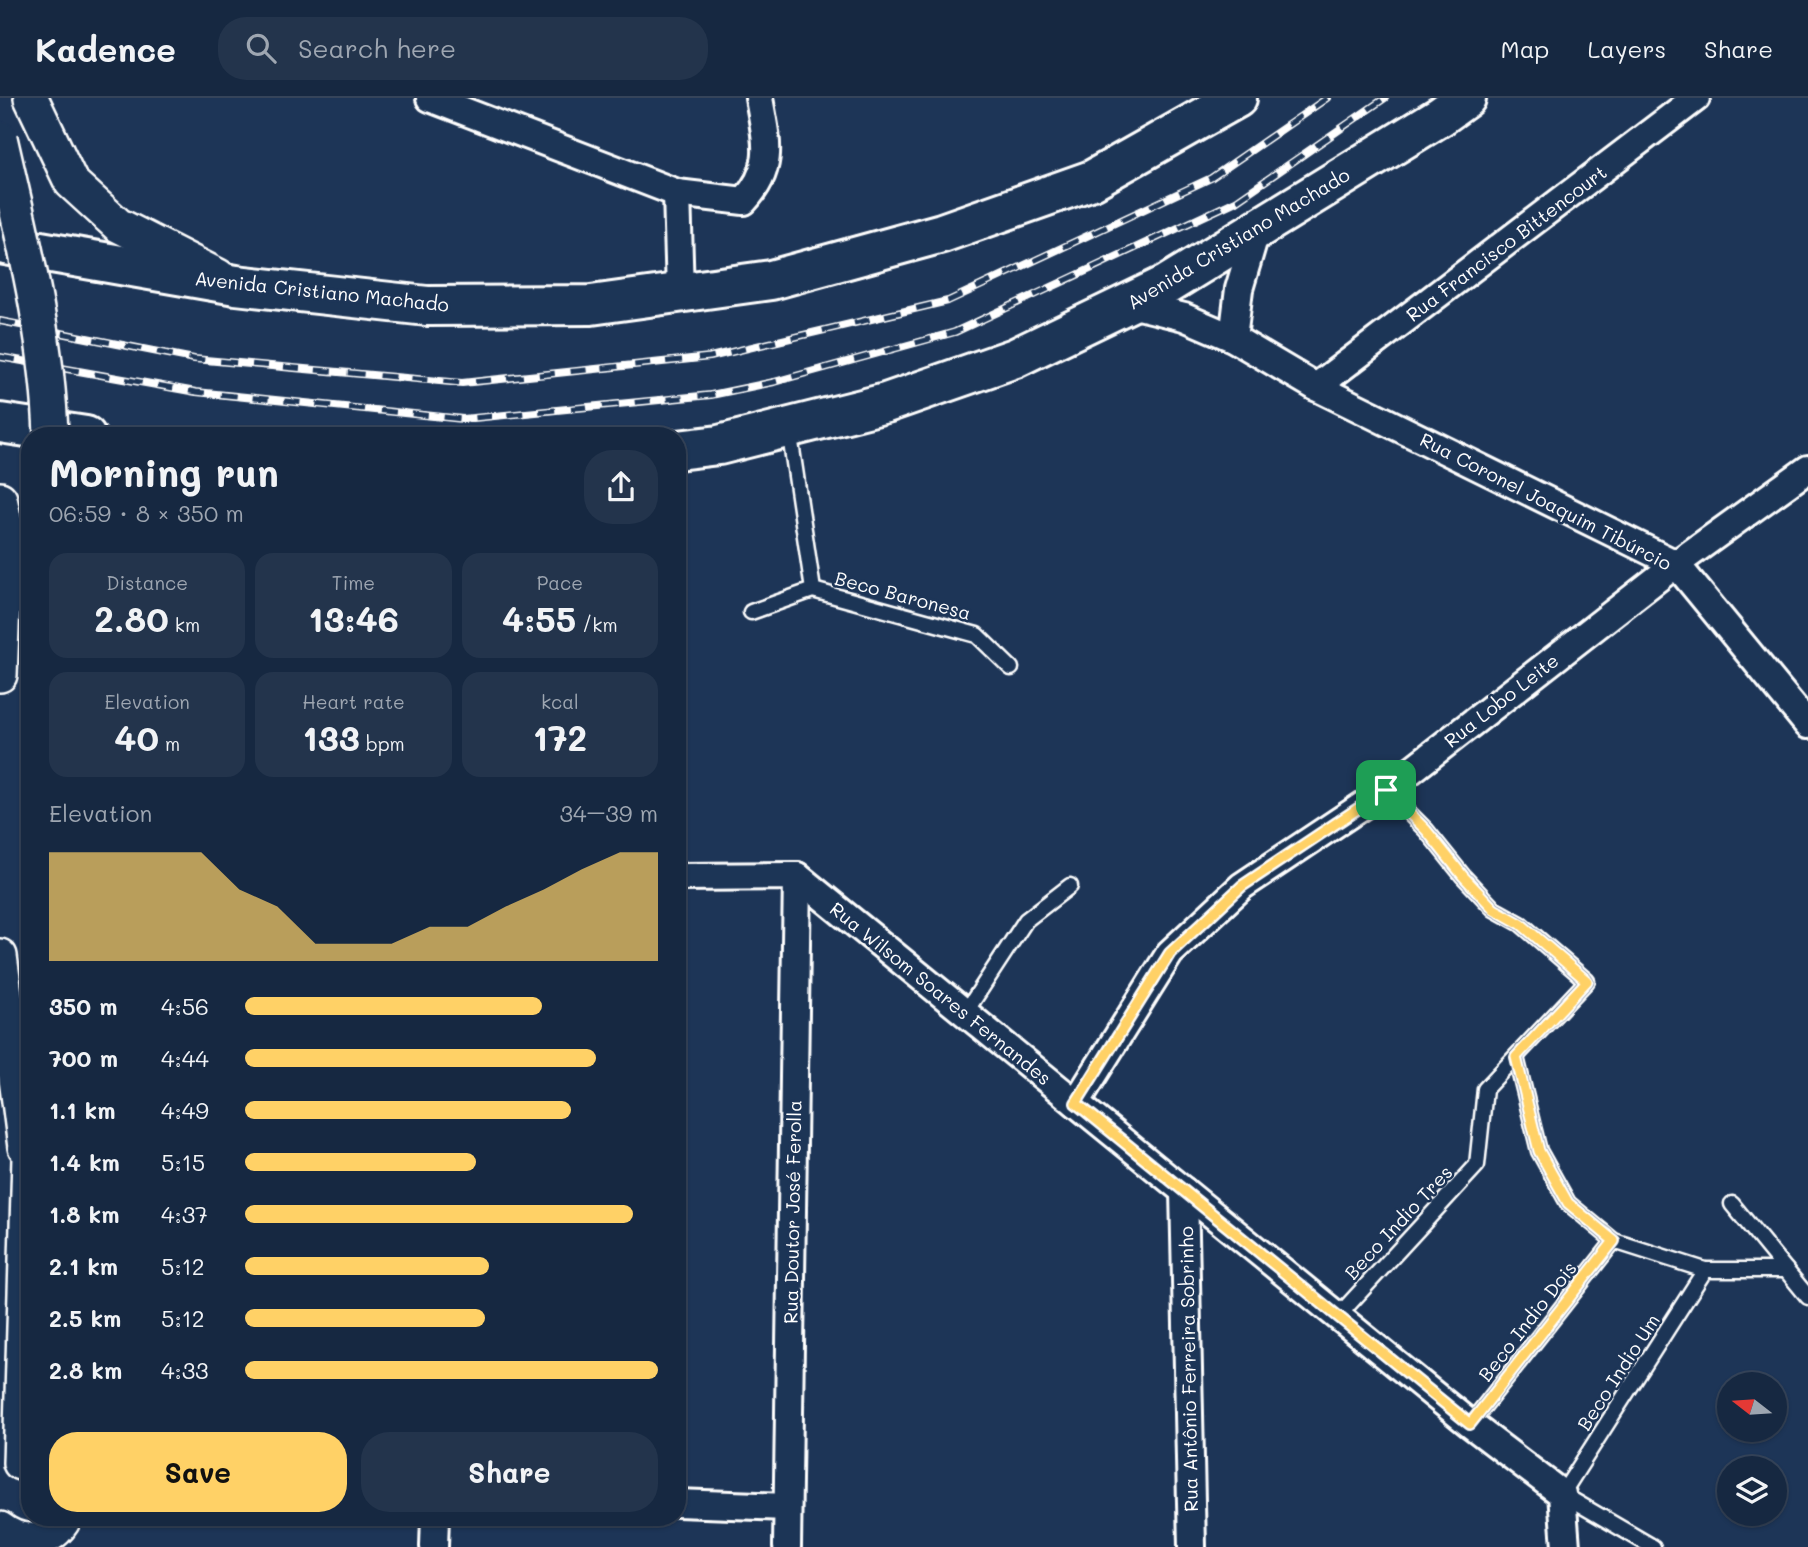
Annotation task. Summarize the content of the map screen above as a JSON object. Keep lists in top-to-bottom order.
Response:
{
  "streets": {
    "highway": ["Avenida Cristiano Machado"],
    "street": [
      "Rua Francisco Bittencourt",
      "Rua Coronel Joaquim Tibúrcio",
      "Rua Lobo Leite",
      "Rua Wilsom Soares Fernandes",
      "Rua Doutor José Ferolla",
      "Rua Antônio Ferreira Sobrinho"
    ],
    "lane": [
      "Beco Baronesa",
      "Beco Indio Tres",
      "Beco Indio Dois",
      "Beco Indio Um"
    ]
  },
  "crossings": [
    ["Avenida Cristiano Machado", "Rua Coronel Joaquim Tibúrcio"],
    ["Avenida Cristiano Machado", "Beco Baronesa"],
    ["Rua Francisco Bittencourt", "Rua Coronel Joaquim Tibúrcio"],
    ["Rua Coronel Joaquim Tibúrcio", "Rua Lobo Leite"],
    ["Rua Lobo Leite", "Rua Wilsom Soares Fernandes"],
    ["Rua Lobo Leite", "Beco Indio Tres"],
    ["Rua Wilsom Soares Fernandes", "Rua Doutor José Ferolla"],
    ["Rua Wilsom Soares Fernandes", "Beco Indio Tres"],
    ["Rua Wilsom Soares Fernandes", "Beco Indio Dois"],
    ["Rua Wilsom Soares Fernandes", "Rua Antônio Ferreira Sobrinho"],
    ["Rua Wilsom Soares Fernandes", "Beco Indio Um"]
  ],
  "north": "left",
  "page": {
    "header": "Kadence",
    "search": "Search here",
    "nav": ["Map", "Layers", "Share"],
    "heading": ["Morning run", "06:59 · 8 × 350 m"],
    "stats": [
      ["Distance", "2.80 km"],
      ["Time", "13:46"],
      ["Pace", "4:55 /km"],
      ["Elevation", "40 m"],
      ["Heart rate", "133 bpm"],
      ["kcal", "172"]
    ],
    "chart": ["Elevation", "34–39 m"],
    "list": [
      {
        "name": "350 m",
        "note": "4:56"
      },
      {
        "name": "700 m",
        "note": "4:44"
      },
      {
        "name": "1.1 km",
        "note": "4:49"
      },
      {
        "name": "1.4 km",
        "note": "5:15"
      },
      {
        "name": "1.8 km",
        "note": "4:37"
      },
      {
        "name": "2.1 km",
        "note": "5:12"
      },
      {
        "name": "2.5 km",
        "note": "5:12"
      },
      {
        "name": "2.8 km",
        "note": "4:33"
      }
    ],
    "buttons": ["Save", "Share"]
  }
}
